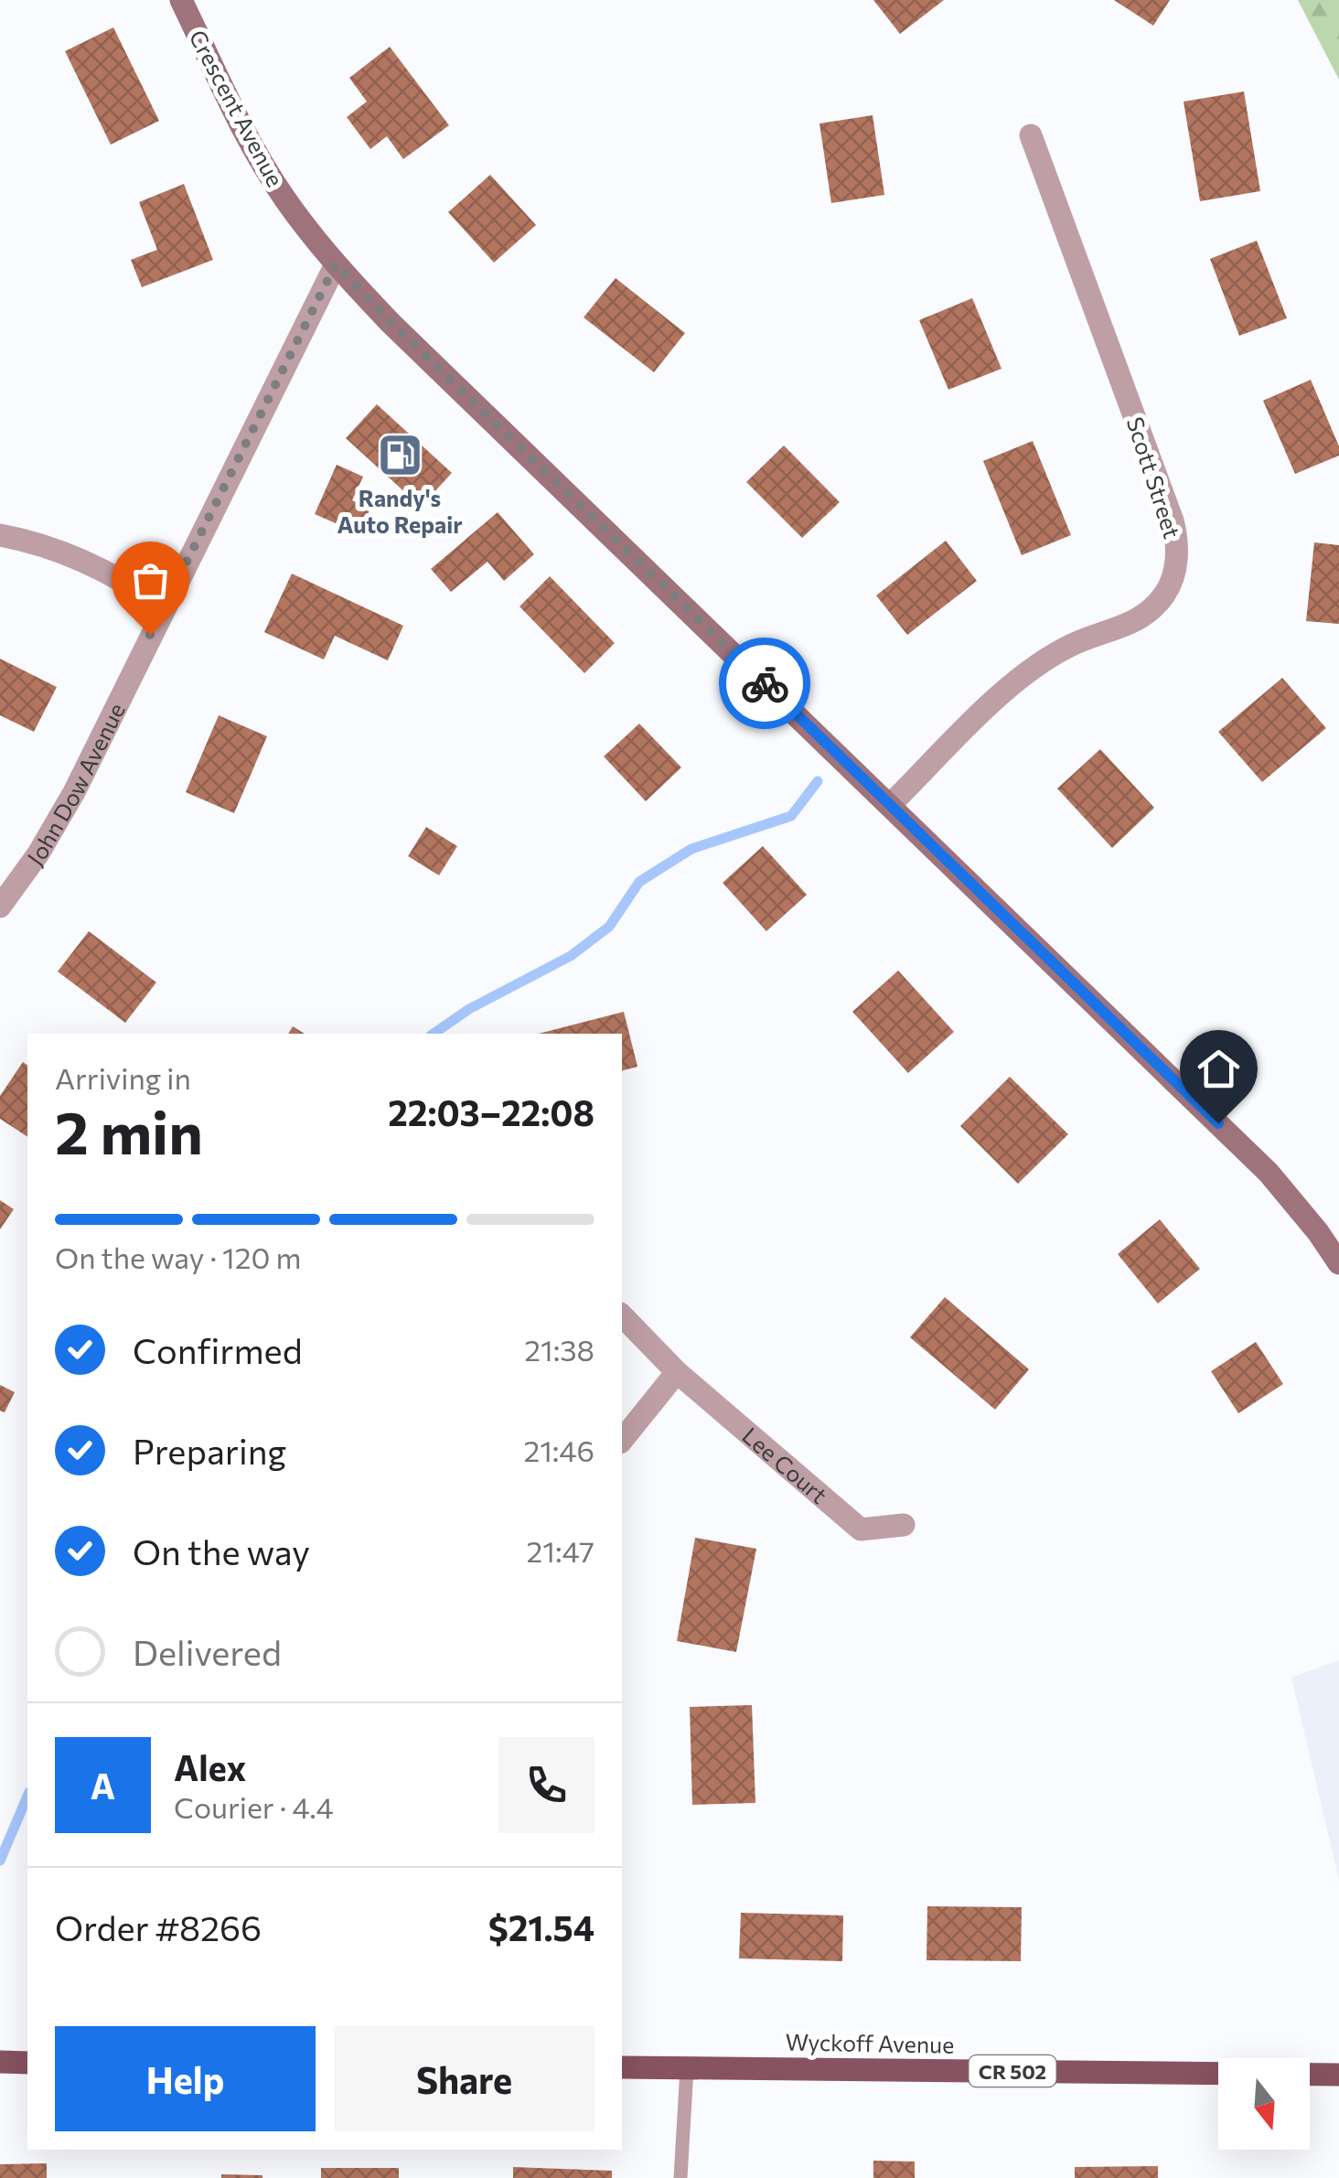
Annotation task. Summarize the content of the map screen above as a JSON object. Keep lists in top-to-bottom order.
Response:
{
  "streets": {
    "main road": ["Crescent Avenue", "Wyckoff Avenue", "CR 502"],
    "street": ["Scott Street", "John Dow Avenue", "Lee Court"]
  },
  "crossings": [
    ["Crescent Avenue", "Scott Street"],
    ["Crescent Avenue", "John Dow Avenue"]
  ],
  "places": {
    "fuel station": ["Randy's Auto Repair"]
  },
  "north": "bottom",
  "page": {
    "heading": ["2 min", "Arriving in", "22:03–22:08"],
    "panel": [
      "Alex",
      "Courier · 4.4",
      "Order #8266",
      "$21.54"
    ],
    "bar": "On the way · 120 m",
    "list": [
      ["Confirmed", "21:38"],
      ["Preparing", "21:46"],
      ["On the way", "21:47"],
      "Delivered"
    ],
    "round": "A",
    "buttons": ["Help", "Share"]
  }
}
